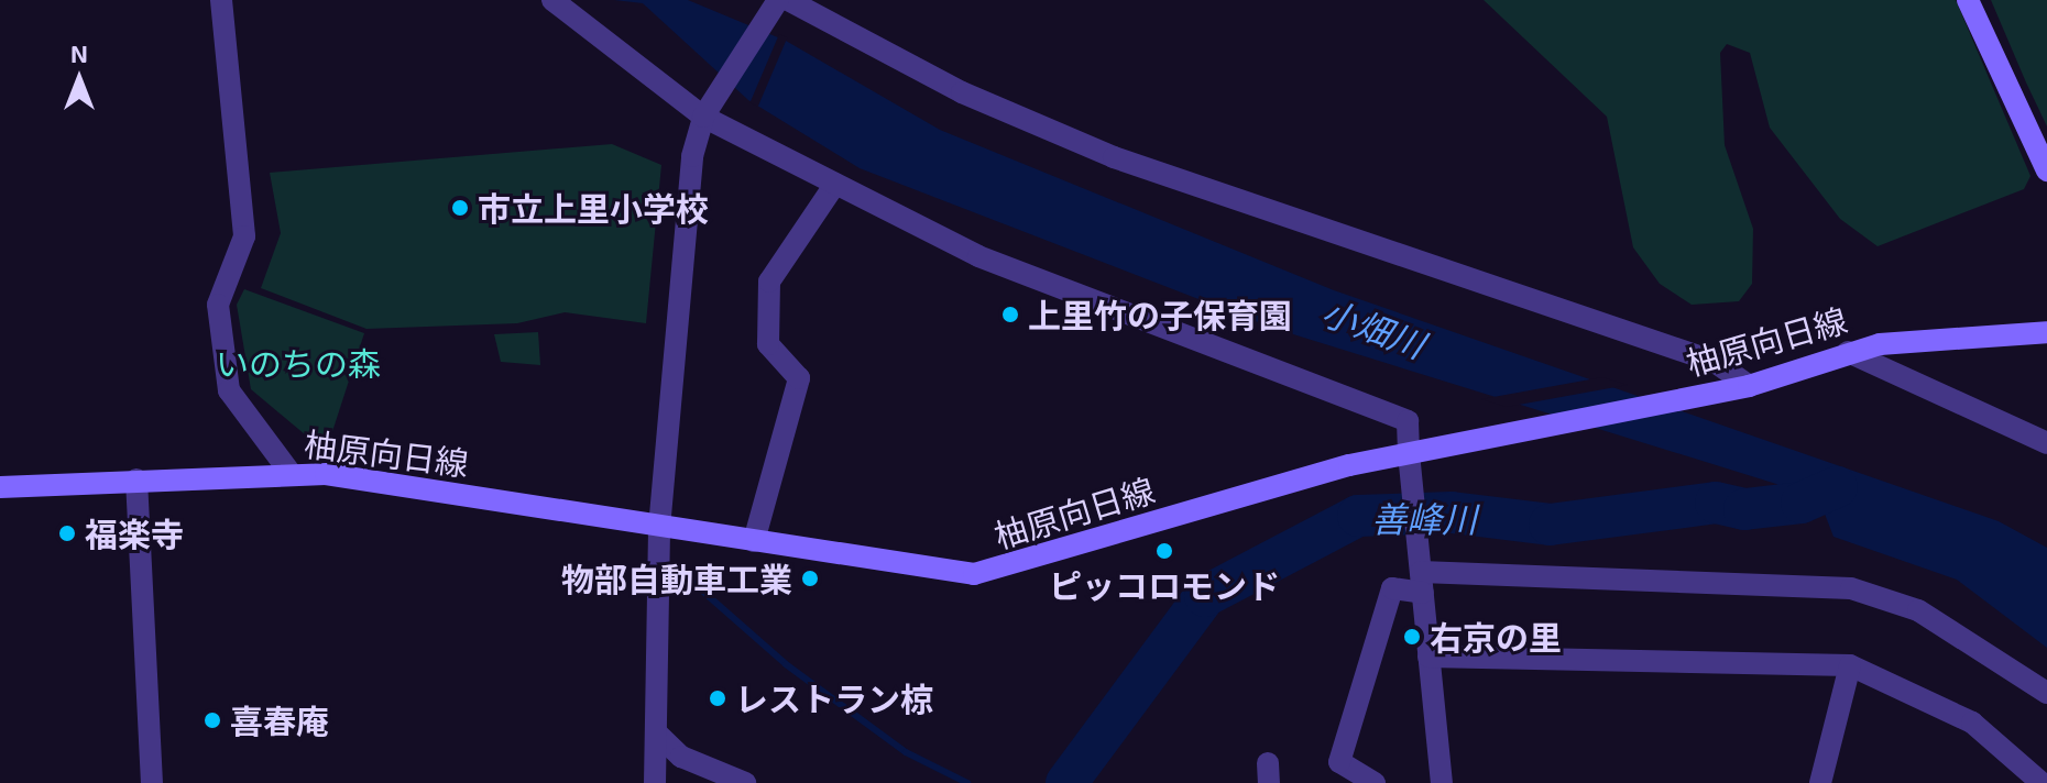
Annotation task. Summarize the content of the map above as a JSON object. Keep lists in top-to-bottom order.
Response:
{
  "streets": {
    "main road": ["柚原向日線"]
  },
  "water": ["小畑川", "善峰川"],
  "parks": ["いのちの森"],
  "places": [
    "市立上里小学校",
    "上里竹の子保育園",
    "福楽寺",
    "ピッコロモンド",
    "物部自動車工業",
    "右京の里",
    "レストラン椋",
    "喜春庵"
  ],
  "north": "top"
}
